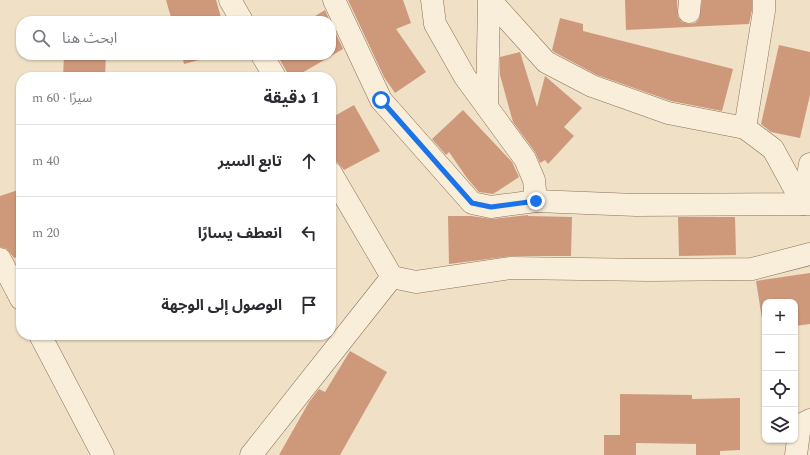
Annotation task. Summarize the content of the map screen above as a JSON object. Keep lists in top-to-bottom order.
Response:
{
  "page": {
    "search": "ابحث هنا",
    "heading": ["1 دقيقة", "سيرًا · 60 m"],
    "list": [
      ["تابع السير", "40 m"],
      ["انعطف يسارًا", "20 m"],
      "الوصول إلى الوجهة"
    ],
    "map_buttons": ["+", "−"]
  }
}
